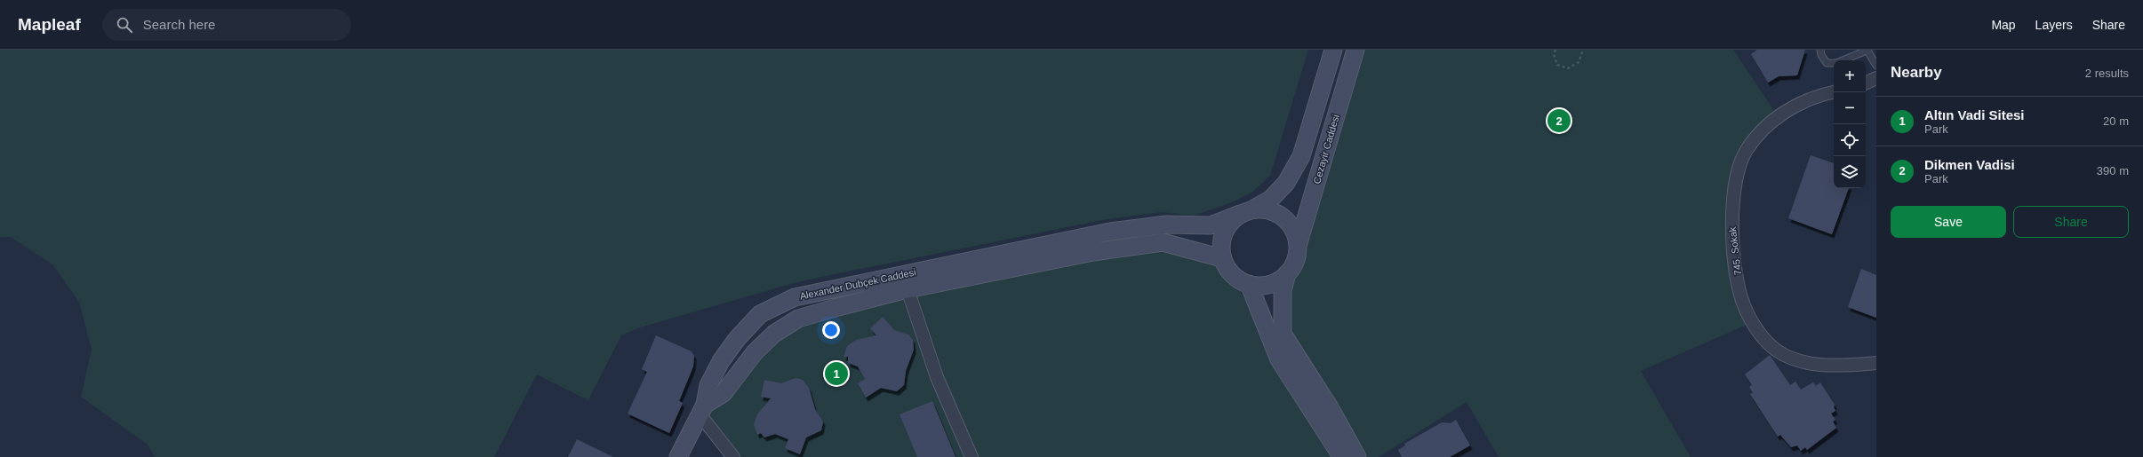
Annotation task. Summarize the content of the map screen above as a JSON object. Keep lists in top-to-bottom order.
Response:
{
  "streets": {
    "main road": ["Cezayir Caddesi", "Alexander Dubçek Caddesi"],
    "street": ["745. Sokak"]
  },
  "crossings": [
    ["Cezayir Caddesi", "Alexander Dubçek Caddesi"]
  ],
  "page": {
    "header": "Mapleaf",
    "search": "Search here",
    "nav": ["Map", "Layers", "Share"],
    "heading": ["Nearby", "2 results"],
    "map_buttons": ["+", "−"],
    "list": [
      {
        "mark": "1",
        "name": "Altın Vadi Sitesi",
        "note": "Park",
        "value": "20 m"
      },
      {
        "mark": "2",
        "name": "Dikmen Vadisi",
        "note": "Park",
        "value": "390 m"
      }
    ],
    "pins": ["2", "1"],
    "buttons": ["Save", "Share"]
  }
}
